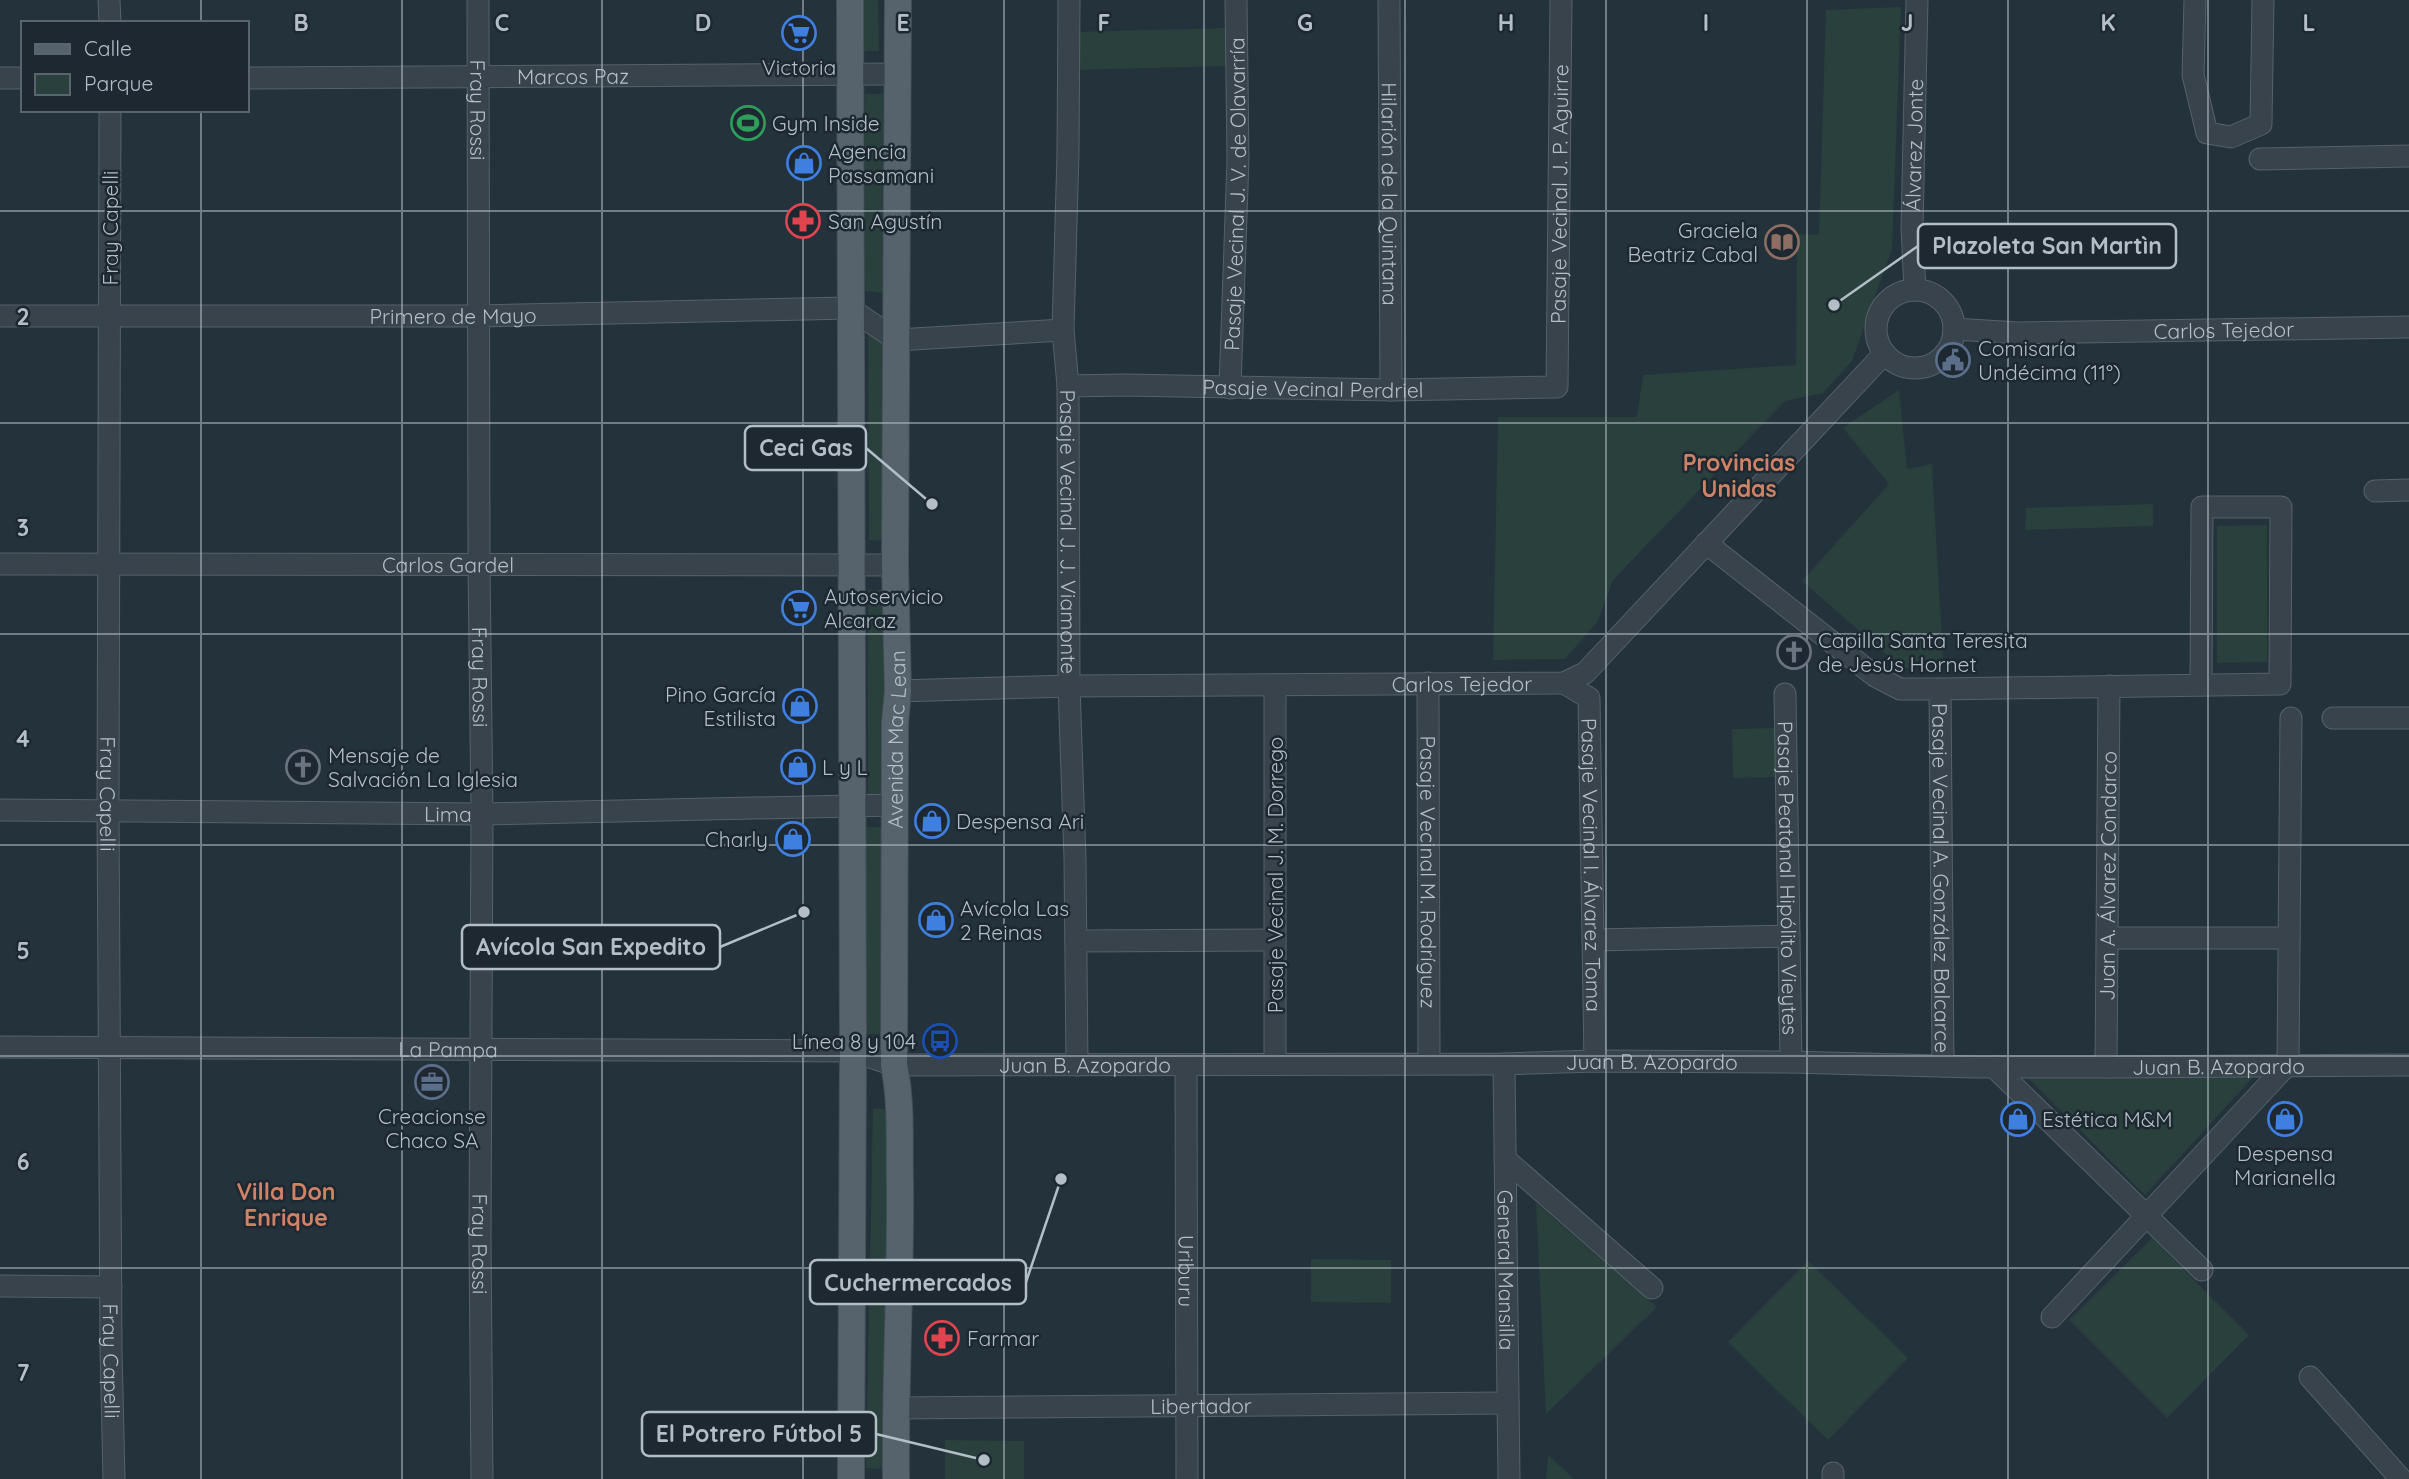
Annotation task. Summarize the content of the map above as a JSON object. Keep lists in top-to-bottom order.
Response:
{
  "streets": {
    "main road": ["Avenida Mac Lean"],
    "street": [
      "Marcos Paz",
      "Fray Rossi",
      "Álvarez Jonte",
      "Pasaje Vecinal J. V. de Olavarría",
      "Pasaje Vecinal J. P. Aguirre",
      "Hilarión de la Quintana",
      "Fray Capelli",
      "Primero de Mayo",
      "Carlos Tejedor",
      "Pasaje Vecinal Perdriel",
      "Pasaje Vecinal J. J. Viamonte",
      "Carlos Gardel",
      "Lima",
      "Pasaje Vecinal I. Álvarez Toma",
      "Pasaje Vecinal M. Rodríguez",
      "Pasaje Vecinal J. M. Dorrego",
      "Juan A. Álvarez Condarco",
      "Pasaje Peatonal Hipólito Vieytes",
      "Pasaje Vecinal A. González Balcarce",
      "La Pampa",
      "Juan B. Azopardo",
      "General Mansilla",
      "Uriburu",
      "Libertador"
    ]
  },
  "crossings": [
    ["Marcos Paz", "Fray Rossi"],
    ["Marcos Paz", "Avenida Mac Lean"],
    ["Fray Rossi", "Primero de Mayo"],
    ["Fray Rossi", "Carlos Gardel"],
    ["Fray Rossi", "Lima"],
    ["Fray Rossi", "La Pampa"],
    ["Álvarez Jonte", "Carlos Tejedor"],
    ["Pasaje Vecinal J. V. de Olavarría", "Pasaje Vecinal Perdriel"],
    ["Pasaje Vecinal J. P. Aguirre", "Pasaje Vecinal Perdriel"],
    ["Hilarión de la Quintana", "Pasaje Vecinal Perdriel"],
    ["Fray Capelli", "Primero de Mayo"],
    ["Fray Capelli", "Carlos Gardel"],
    ["Fray Capelli", "Lima"],
    ["Fray Capelli", "La Pampa"],
    ["Carlos Tejedor", "Pasaje Vecinal J. J. Viamonte"],
    ["Carlos Tejedor", "Avenida Mac Lean"],
    ["Carlos Tejedor", "Pasaje Vecinal I. Álvarez Toma"],
    ["Carlos Tejedor", "Pasaje Vecinal M. Rodríguez"],
    ["Carlos Tejedor", "Pasaje Vecinal J. M. Dorrego"],
    ["Pasaje Vecinal Perdriel", "Pasaje Vecinal J. J. Viamonte"],
    ["Pasaje Vecinal J. J. Viamonte", "Juan B. Azopardo"],
    ["Carlos Gardel", "Avenida Mac Lean"],
    ["Avenida Mac Lean", "Lima"],
    ["Avenida Mac Lean", "La Pampa"],
    ["Avenida Mac Lean", "Juan B. Azopardo"],
    ["Avenida Mac Lean", "Libertador"],
    ["Pasaje Vecinal I. Álvarez Toma", "Juan B. Azopardo"],
    ["Pasaje Vecinal M. Rodríguez", "Juan B. Azopardo"],
    ["Pasaje Vecinal J. M. Dorrego", "Juan B. Azopardo"],
    ["Juan A. Álvarez Condarco", "Juan B. Azopardo"],
    ["Pasaje Peatonal Hipólito Vieytes", "Juan B. Azopardo"],
    ["Pasaje Vecinal A. González Balcarce", "Juan B. Azopardo"],
    ["La Pampa", "Juan B. Azopardo"],
    ["Juan B. Azopardo", "General Mansilla"],
    ["Juan B. Azopardo", "Uriburu"],
    ["General Mansilla", "Libertador"],
    ["Uriburu", "Libertador"]
  ],
  "districts": ["Provincias Unidas", "Villa Don Enrique"],
  "places": {
    "supermarket": ["Victoria", "Autoservicio Alcaraz"],
    "sports": ["Gym Inside"],
    "shop": [
      "Agencia Passamani",
      "Pino García Estilista",
      "L y L",
      "Despensa Ari",
      "Charly",
      "Avícola Las 2 Reinas",
      "Estética M&M",
      "Despensa Marianella"
    ],
    "pharmacy": ["San Agustín", "Farmar"],
    "library": ["Graciela Beatriz Cabal"],
    "other": [
      "Plazoleta San Martìn",
      "Ceci Gas",
      "Avícola San Expedito",
      "Cuchermercados",
      "El Potrero Fútbol 5"
    ],
    "public building": ["Comisaría Undécima (11°)"],
    "church": ["Capilla Santa Teresita de Jesús Hornet", "Mensaje de Salvación La Iglesia"],
    "bus stop": ["Línea 8 y 104"],
    "office": ["Creacionse Chaco SA"]
  },
  "legend": ["Calle", "Parque"],
  "grid": {
    "columns": [
      "B",
      "C",
      "D",
      "E",
      "F",
      "G",
      "H",
      "I",
      "J",
      "K",
      "L"
    ],
    "rows": [
      "2",
      "3",
      "4",
      "5",
      "6",
      "7"
    ]
  }
}
